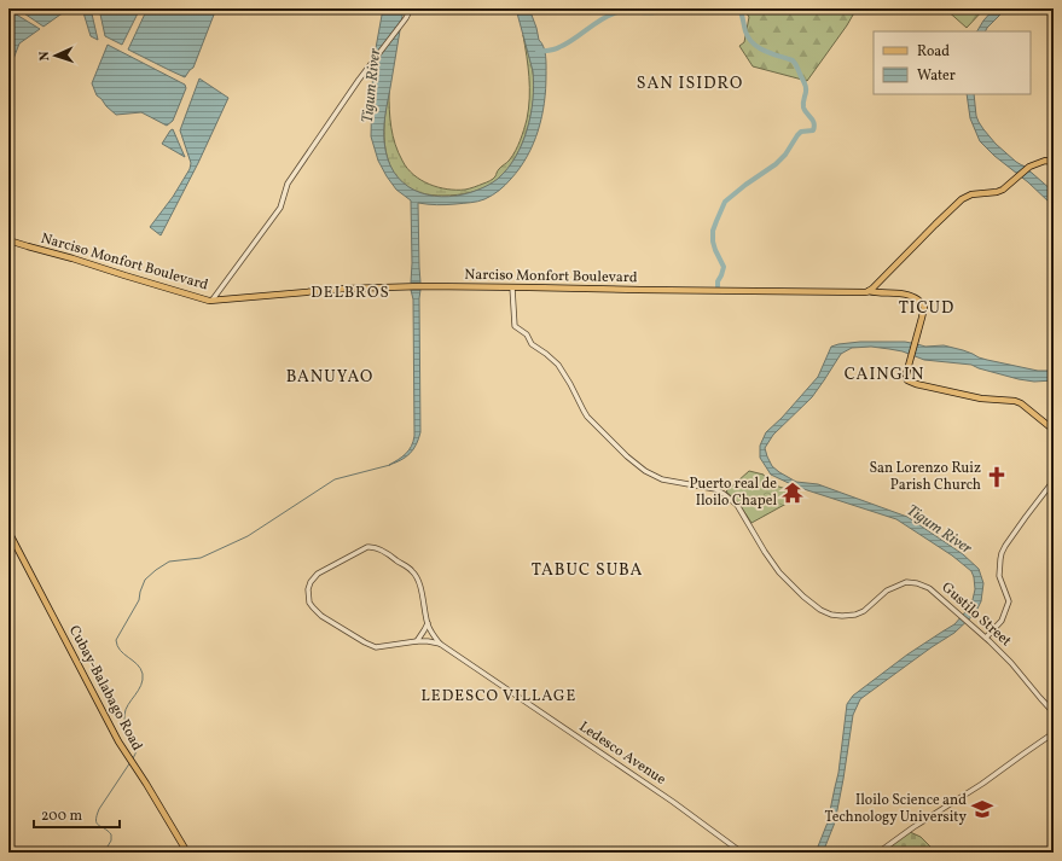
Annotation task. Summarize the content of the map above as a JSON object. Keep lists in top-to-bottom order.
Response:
{
  "streets": {
    "main road": ["Narciso Monfort Boulevard", "Cubay-Balabago Road"],
    "street": ["Gustilo Street", "Ledesco Avenue"]
  },
  "crossings": [
    ["Narciso Monfort Boulevard", "Gustilo Street"]
  ],
  "districts": [
    "SAN ISIDRO",
    "DELBROS",
    "TICUD",
    "CAINGIN",
    "BANUYAO",
    "TABUC SUBA",
    "LEDESCO VILLAGE"
  ],
  "water": ["Tigum River"],
  "places": {
    "church": ["San Lorenzo Ruiz Parish Church"],
    "temple": ["Puerto real de Iloilo Chapel"],
    "school or university": ["Iloilo Science and Technology University"]
  },
  "legend": ["Road", "Water"],
  "scale_bar": "200 m",
  "north": "left"
}
